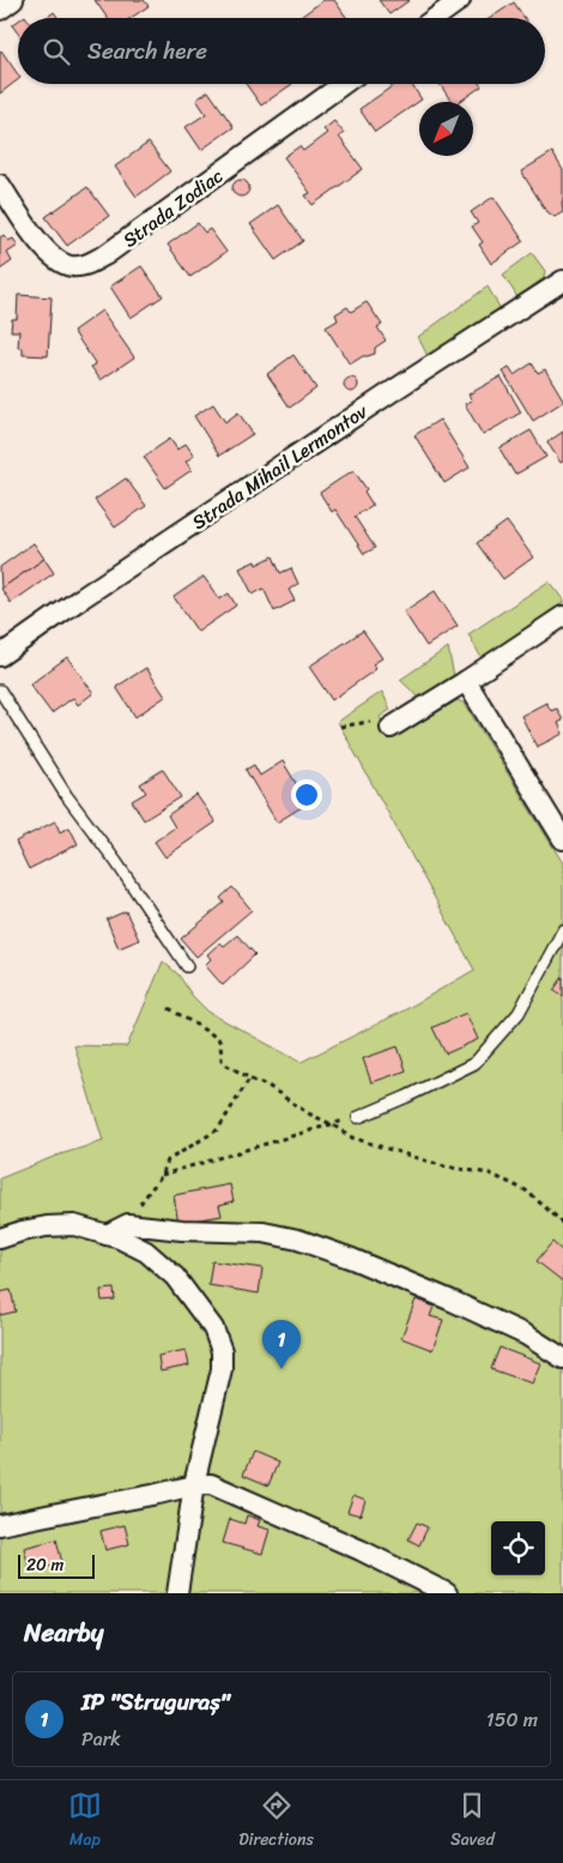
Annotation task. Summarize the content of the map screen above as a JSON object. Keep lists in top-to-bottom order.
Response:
{
  "streets": {
    "street": ["Strada Zodiac", "Strada Mihail Lermontov"]
  },
  "scale_bar": "20 m",
  "north": "bottom left",
  "page": {
    "search": "Search here",
    "pins": "1",
    "scale": "20 m",
    "heading": "Nearby",
    "list": [
      {
        "mark": "1",
        "name": "IP \"Struguraș\"",
        "note": "Park",
        "value": "150 m"
      }
    ],
    "nav": ["Map", "Directions", "Saved"]
  }
}
